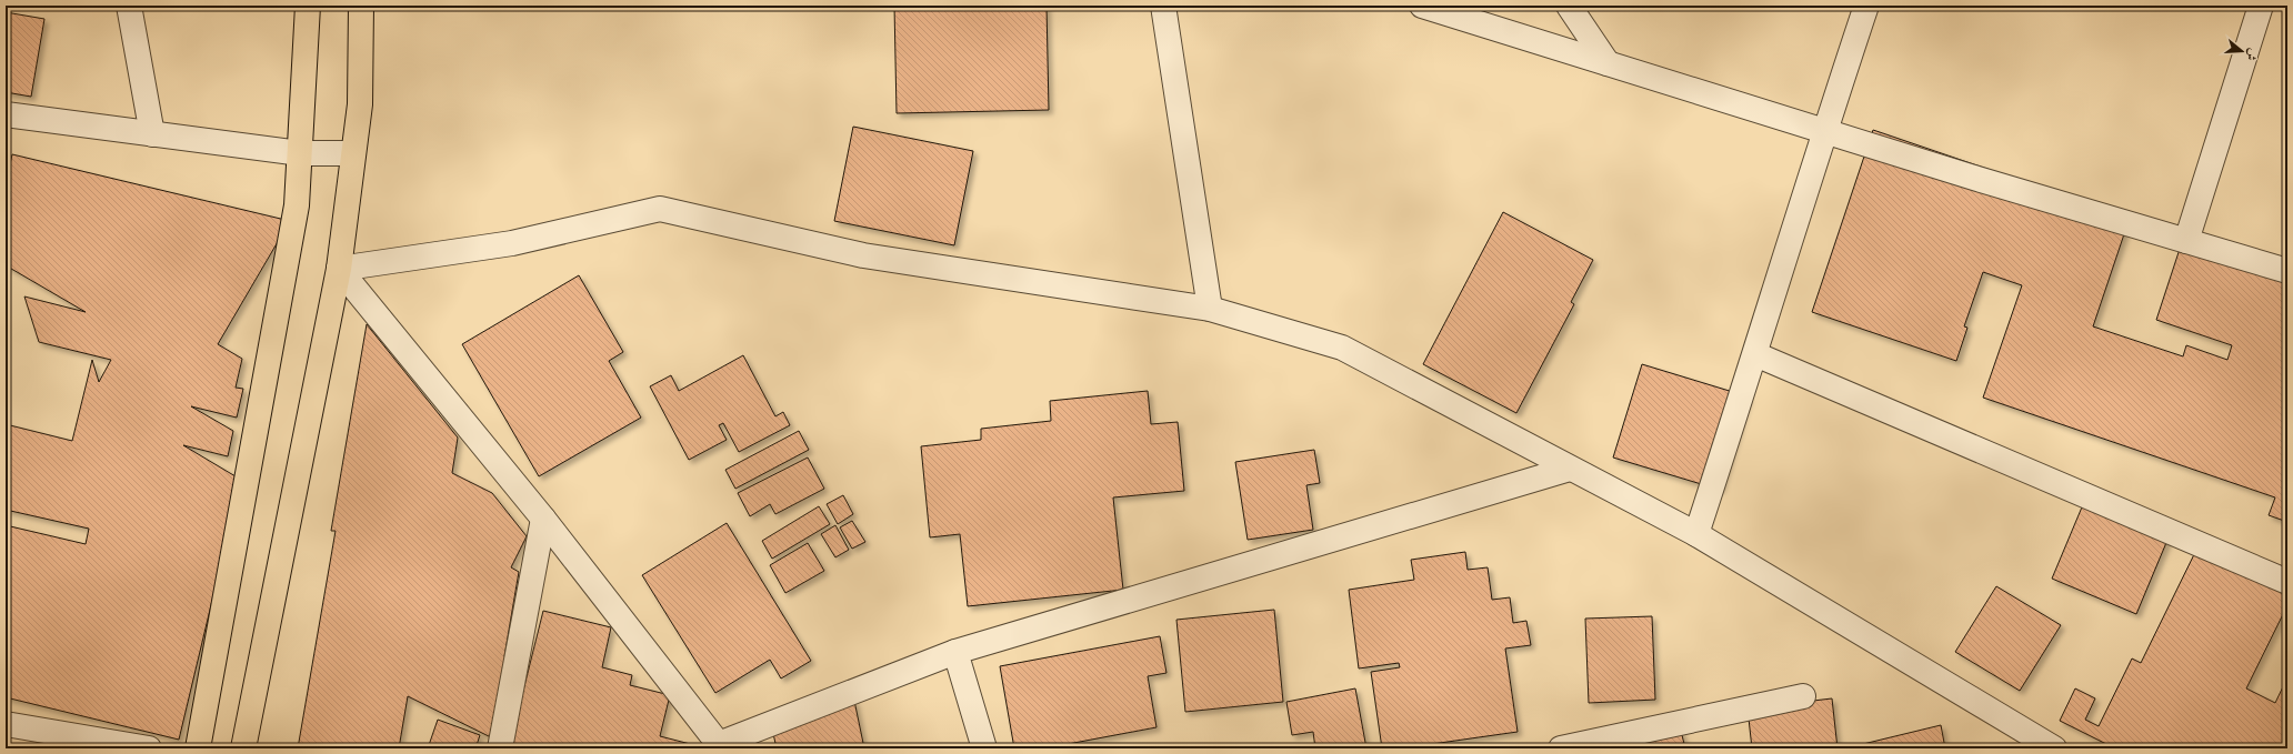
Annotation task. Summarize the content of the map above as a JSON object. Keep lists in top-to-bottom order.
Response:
{
  "north": "right"
}
